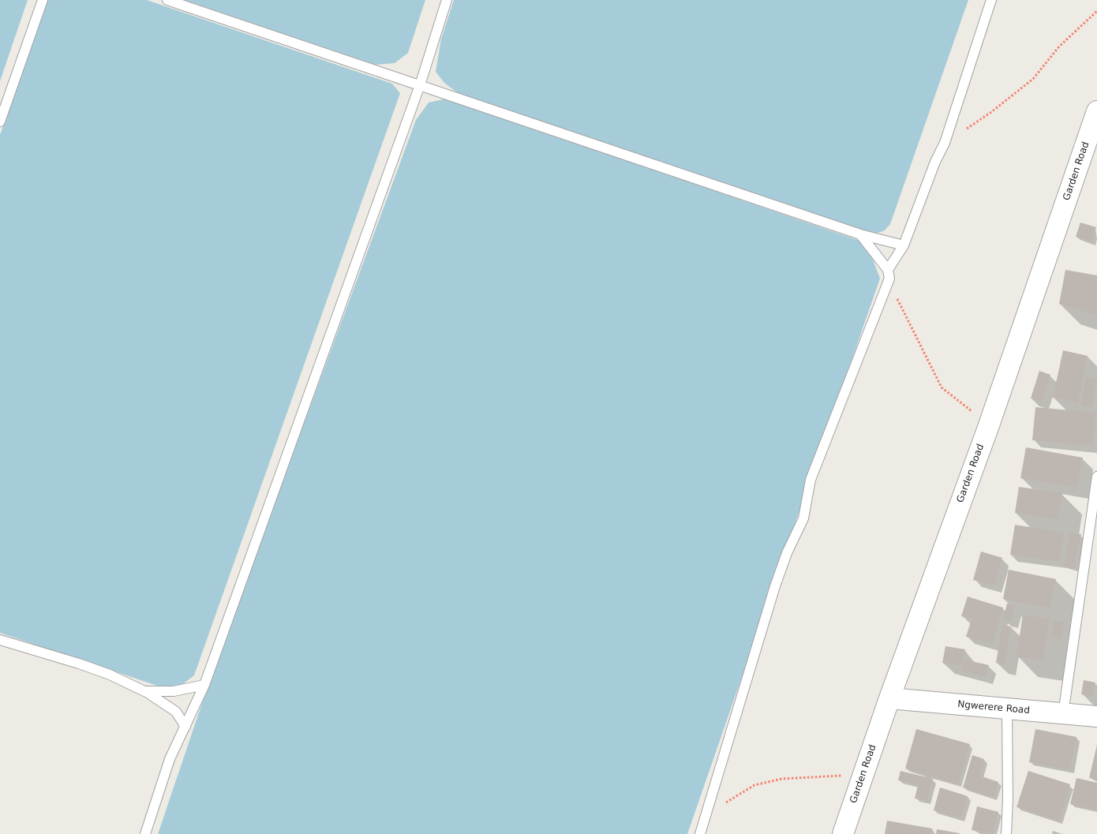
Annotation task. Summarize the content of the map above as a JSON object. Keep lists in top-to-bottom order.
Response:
{
  "streets": {
    "street": ["Garden Road", "Ngwerere Road"]
  },
  "crossings": [
    ["Garden Road", "Ngwerere Road"]
  ]
}
